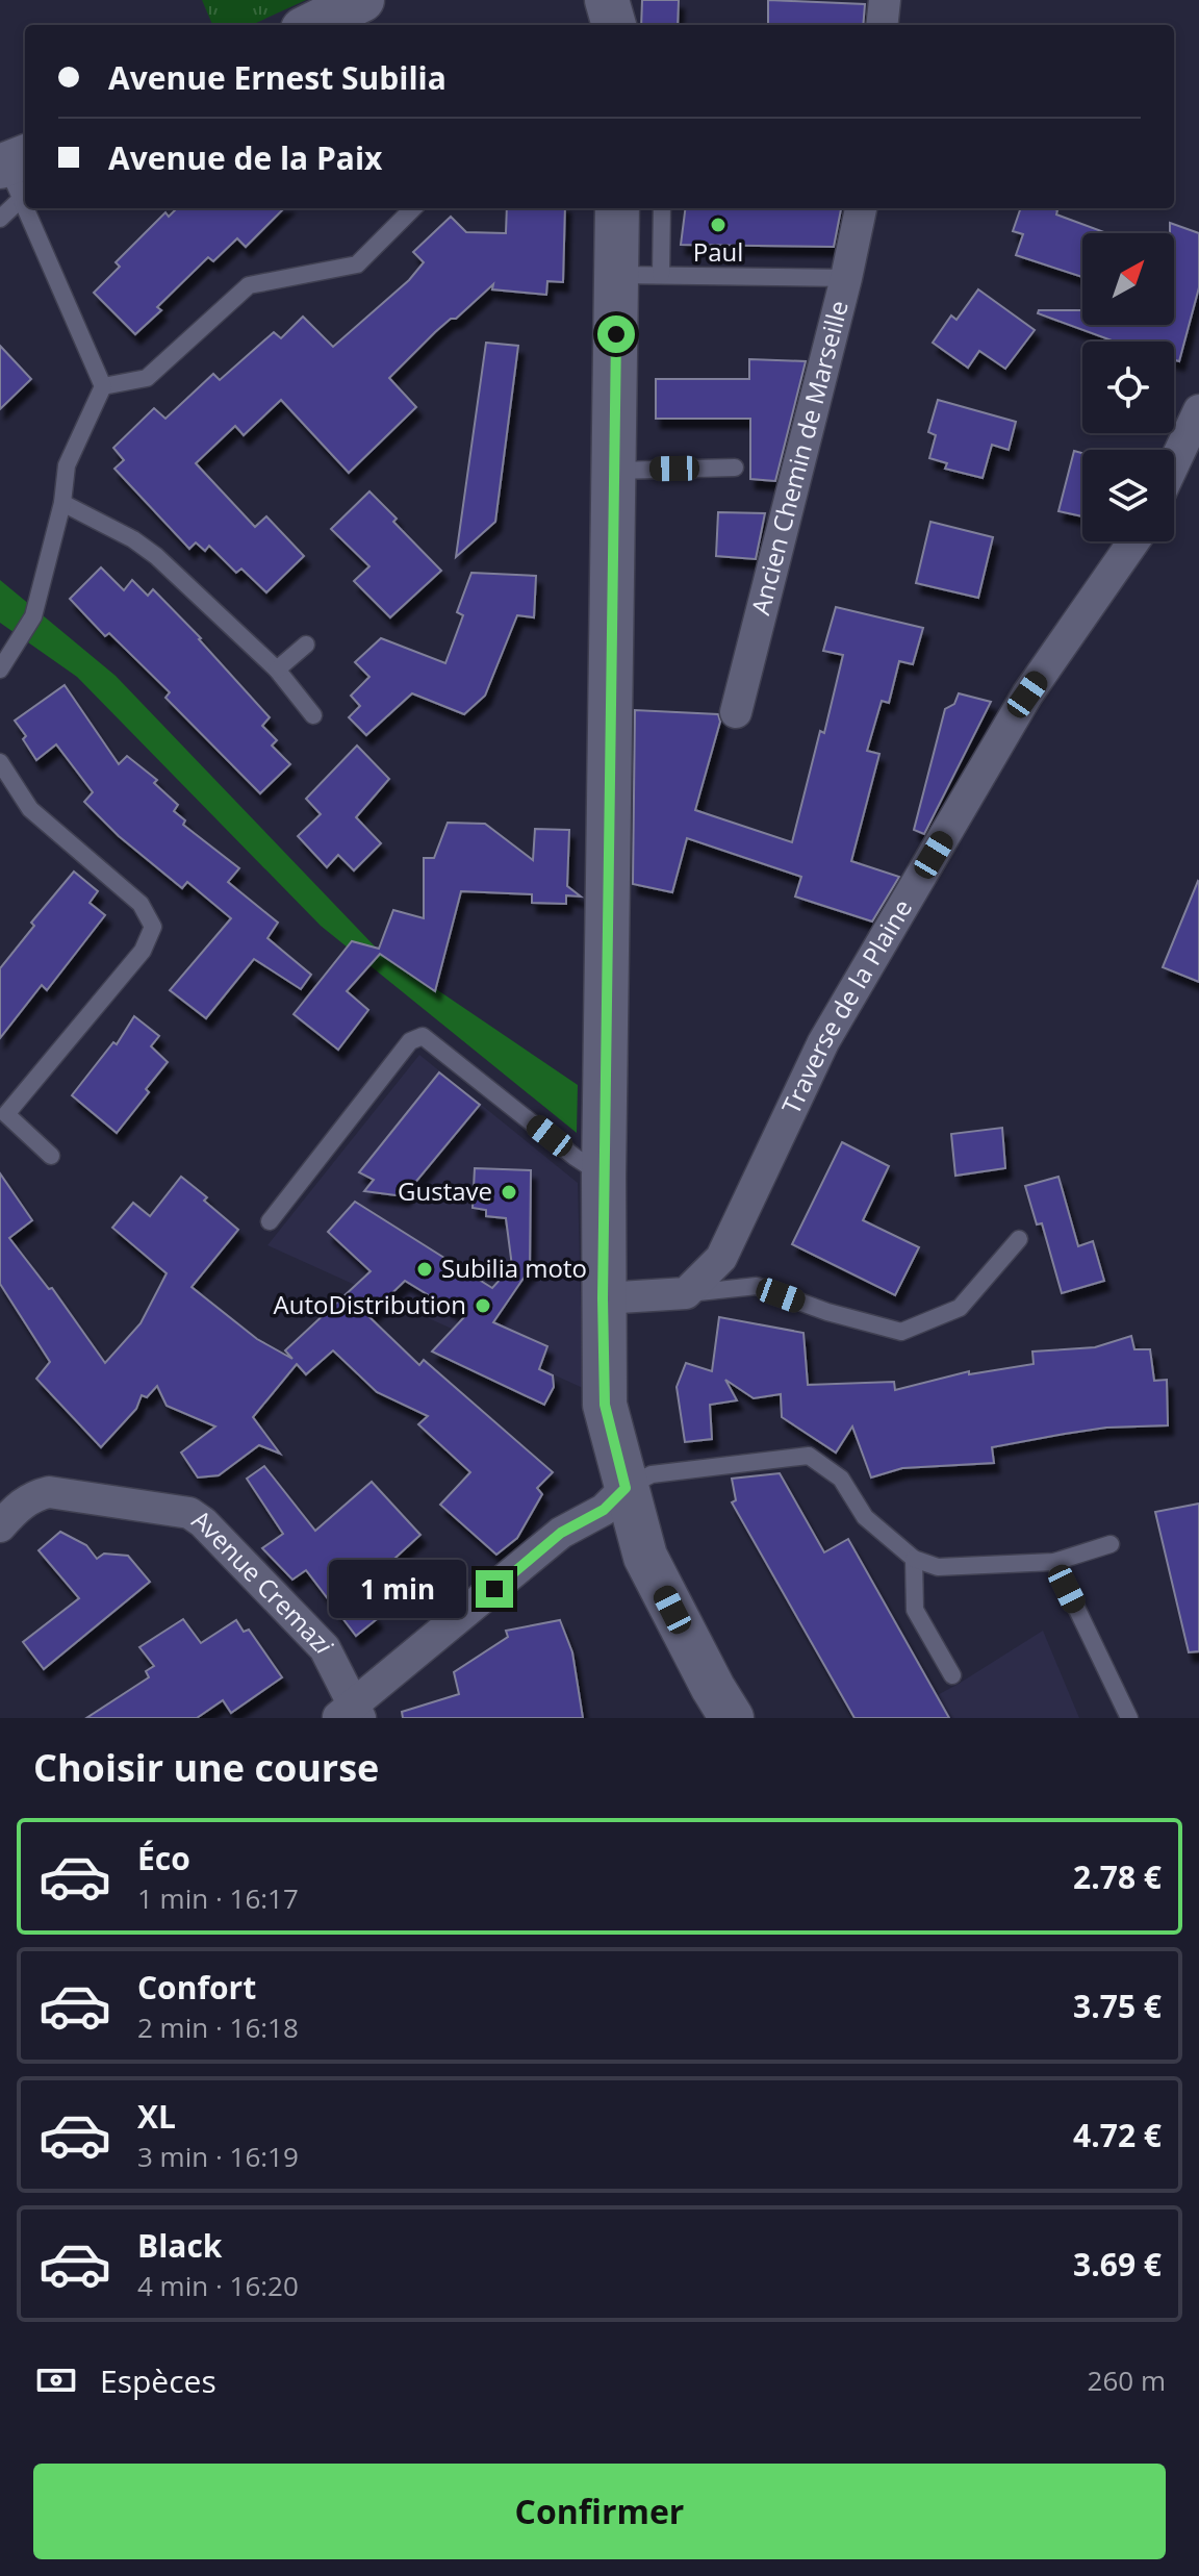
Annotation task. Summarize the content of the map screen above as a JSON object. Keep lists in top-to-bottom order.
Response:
{
  "streets": {
    "street": ["Ancien Chemin de Marseille", "Traverse de la Plaine", "Avenue Cremazi"]
  },
  "places": [
    "Paul",
    "Gustave",
    "Subilia moto",
    "AutoDistribution"
  ],
  "north": "top right",
  "page": {
    "banner": ["Avenue Ernest Subilia", "Avenue de la Paix"],
    "bubble": "1 min",
    "heading": "Choisir une course",
    "list": [
      {
        "name": "Éco",
        "note": "1 min · 16:17",
        "value": "2.78 €"
      },
      {
        "name": "Confort",
        "note": "2 min · 16:18",
        "value": "3.75 €"
      },
      {
        "name": "XL",
        "note": "3 min · 16:19",
        "value": "4.72 €"
      },
      {
        "name": "Black",
        "note": "4 min · 16:20",
        "value": "3.69 €"
      }
    ],
    "pay": ["Espèces", "260 m"],
    "buttons": "Confirmer"
  }
}
